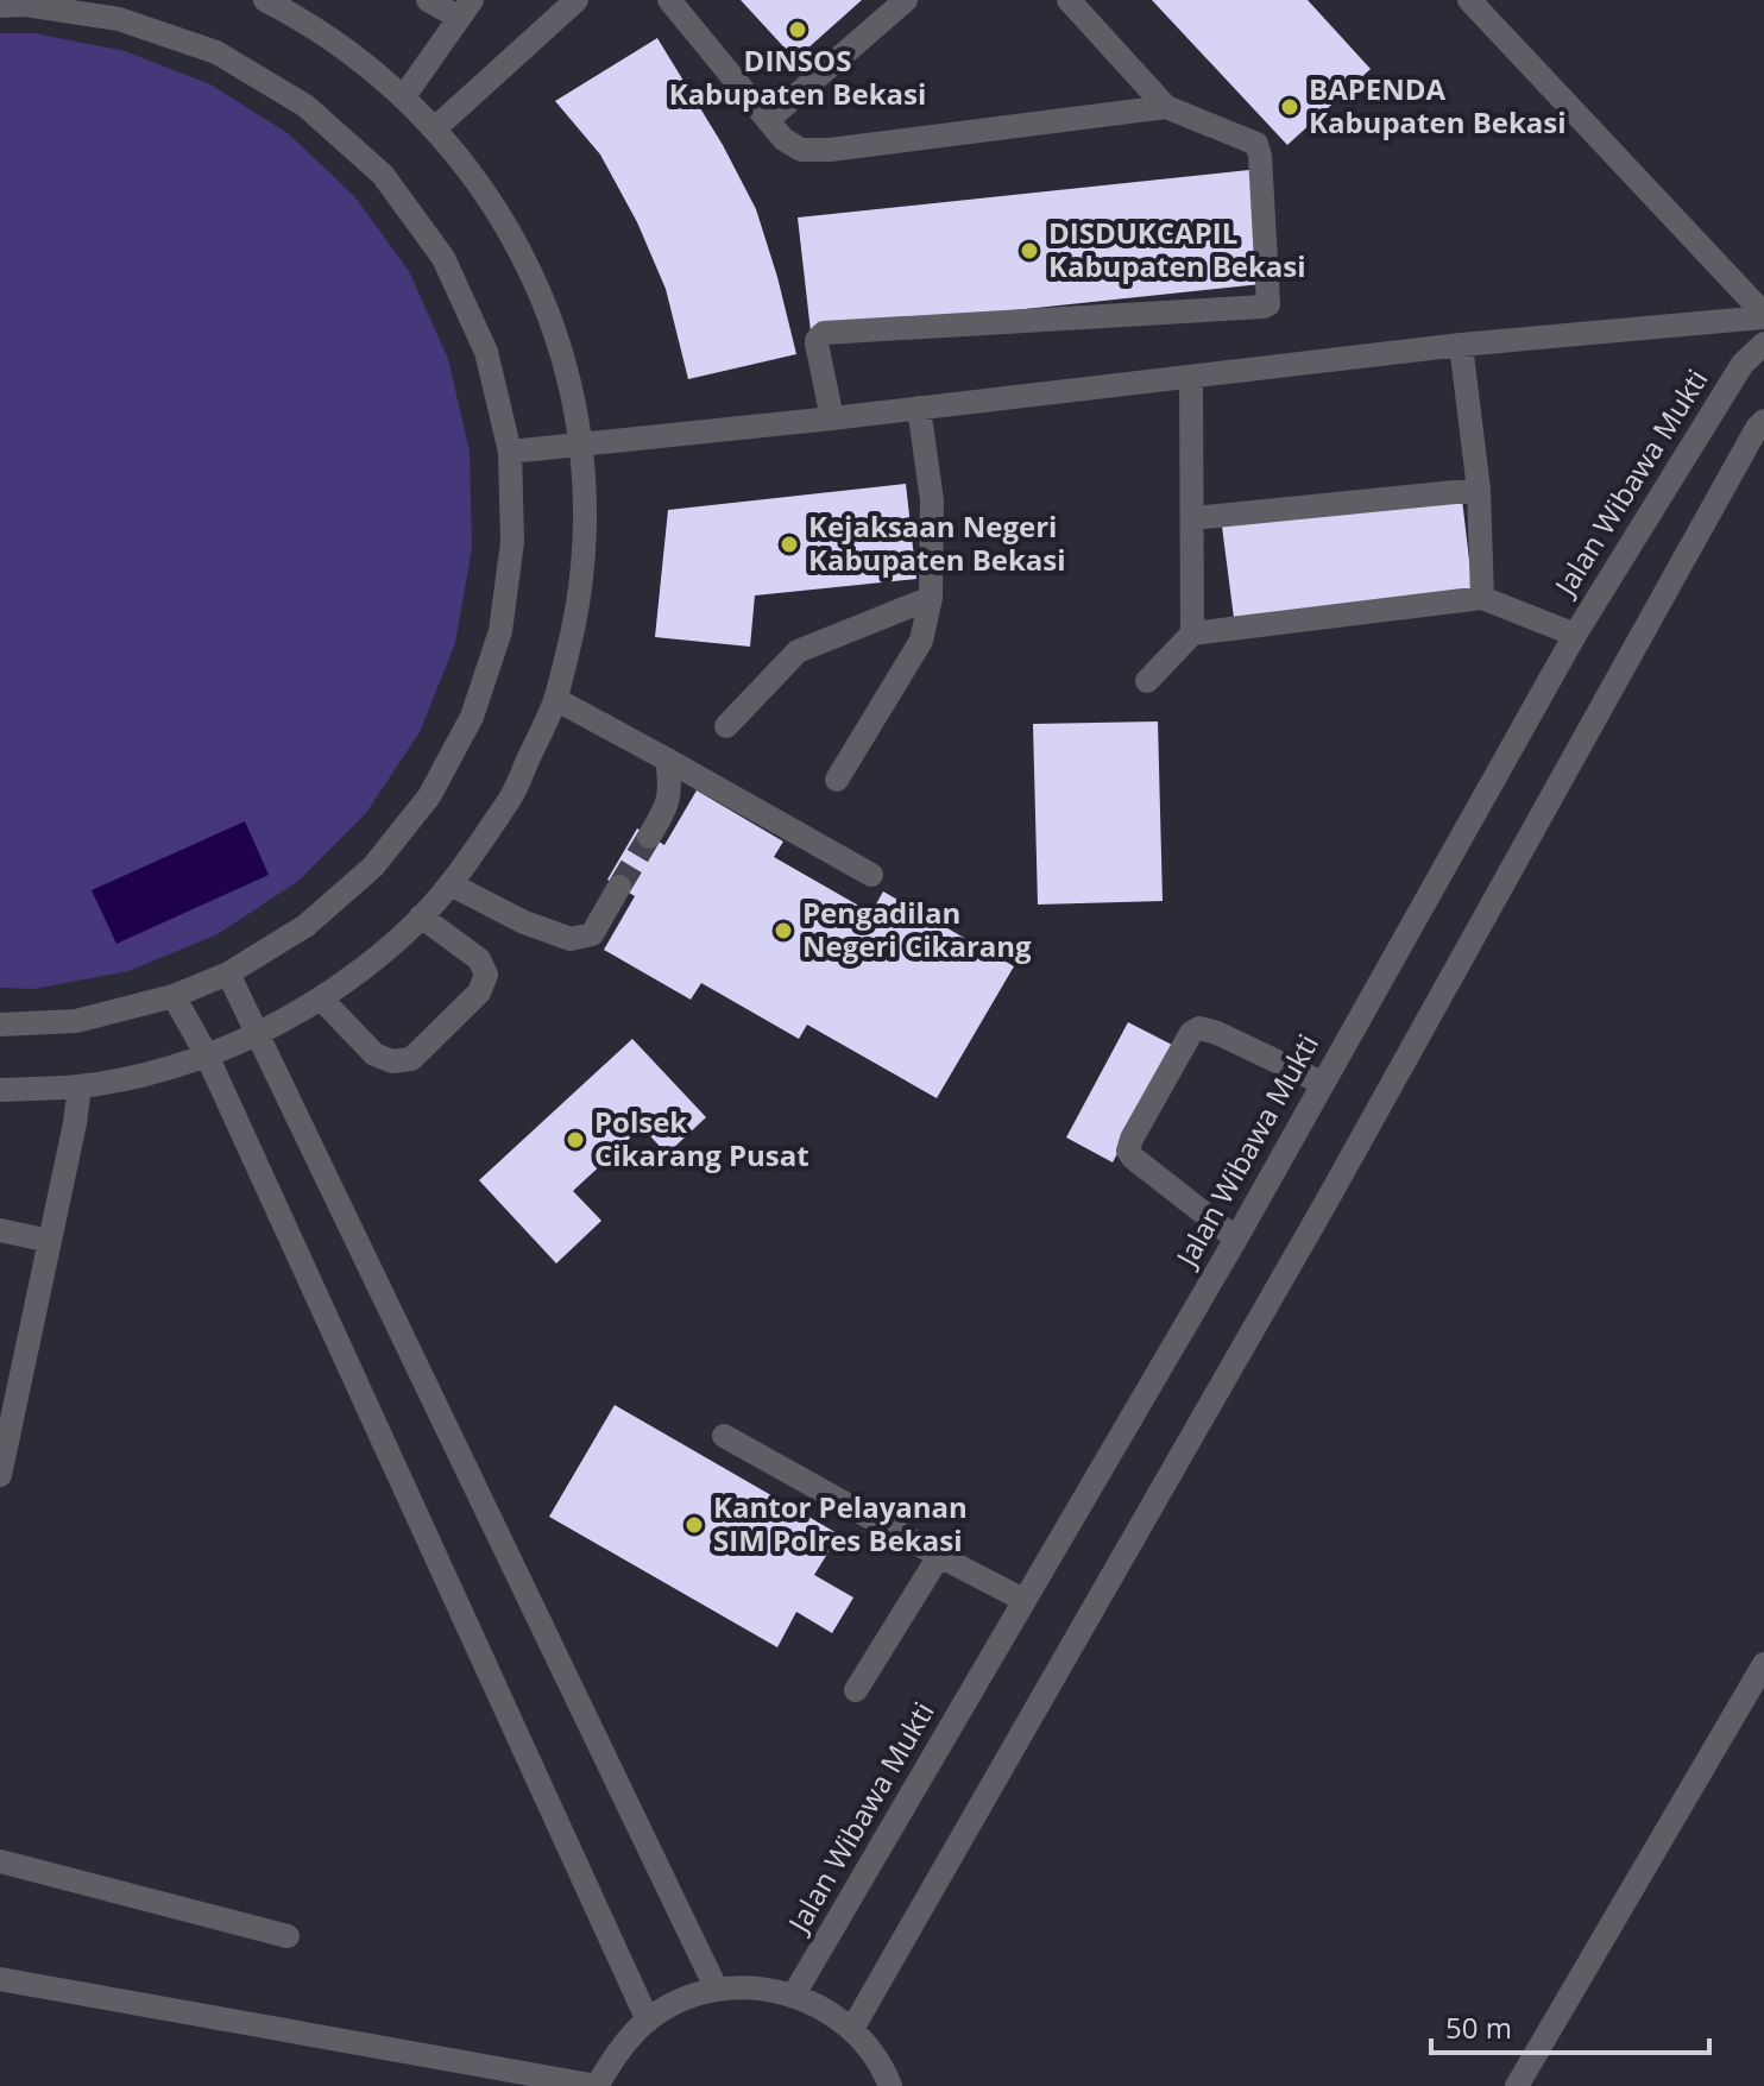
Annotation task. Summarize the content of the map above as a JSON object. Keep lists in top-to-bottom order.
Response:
{
  "streets": {
    "lane": ["Jalan Wibawa Mukti"]
  },
  "places": [
    "DINSOS Kabupaten Bekasi",
    "BAPENDA Kabupaten Bekasi",
    "DISDUKCAPIL Kabupaten Bekasi",
    "Kejaksaan Negeri Kabupaten Bekasi",
    "Pengadilan Negeri Cikarang",
    "Polsek Cikarang Pusat",
    "Kantor Pelayanan SIM Polres Bekasi"
  ],
  "scale_bar": "50 m"
}
